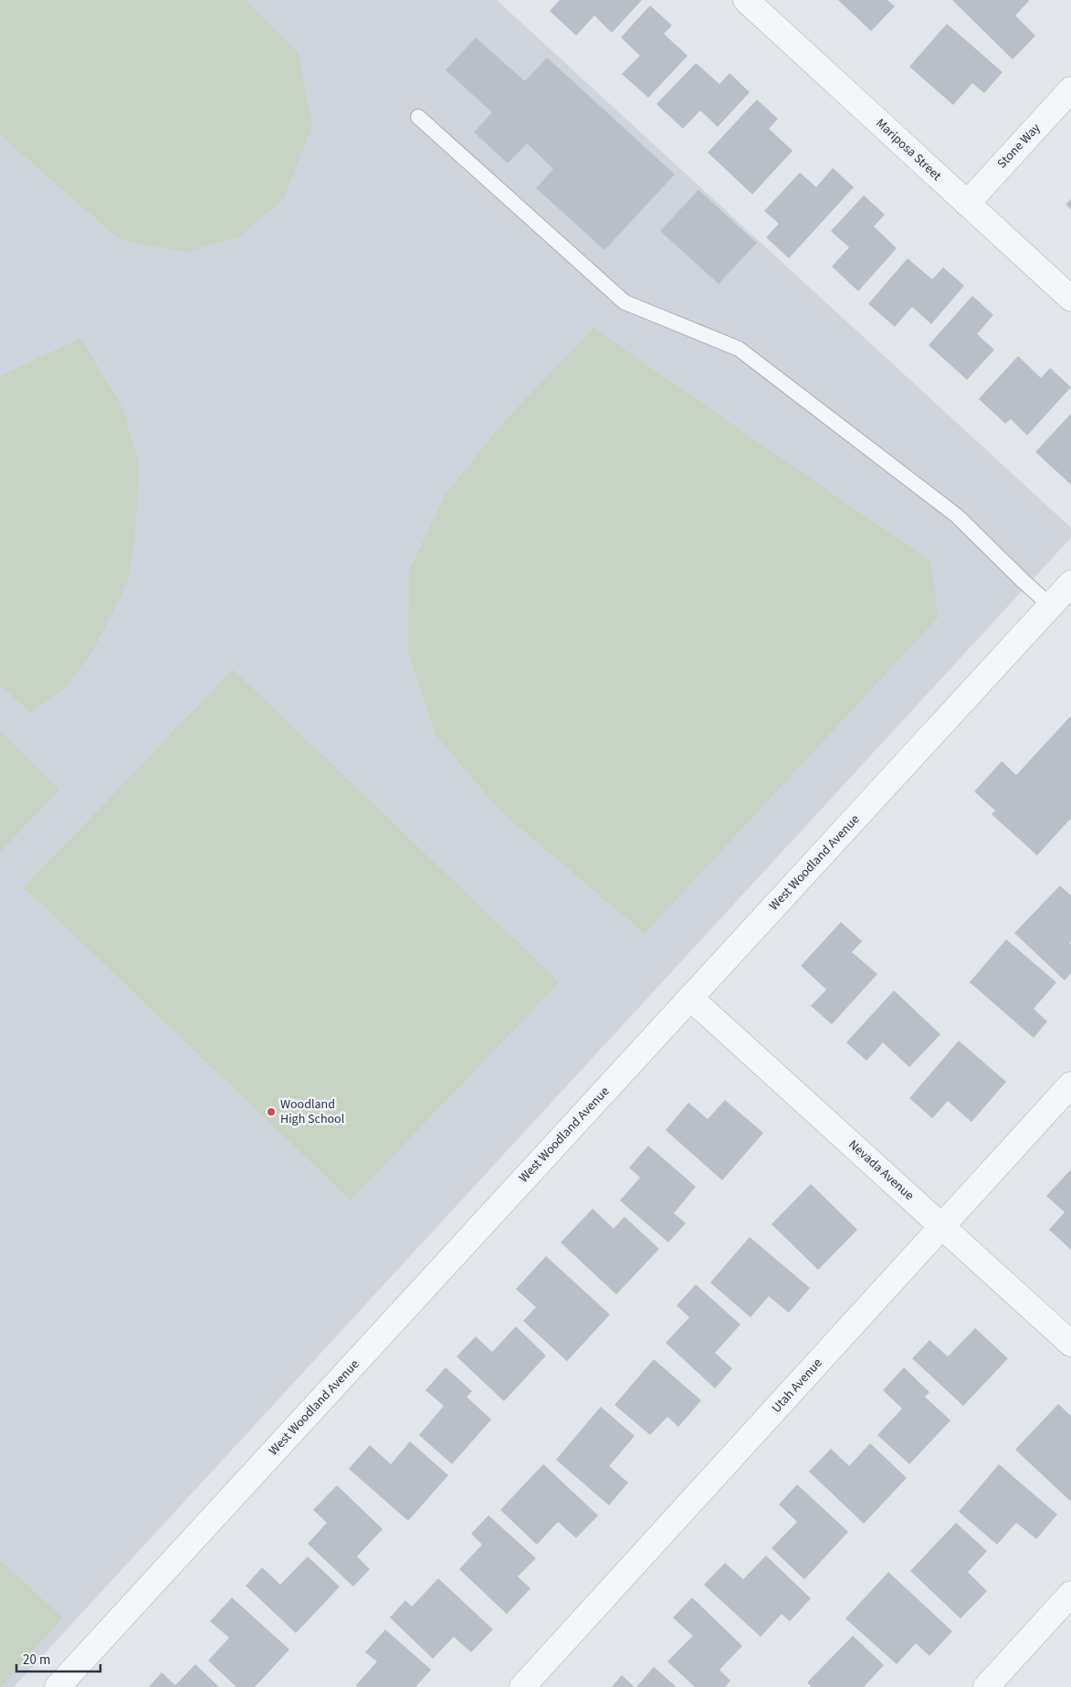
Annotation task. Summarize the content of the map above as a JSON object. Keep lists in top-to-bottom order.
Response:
{
  "streets": {
    "street": [
      "Stone Way",
      "Mariposa Street",
      "West Woodland Avenue",
      "Nevada Avenue",
      "Utah Avenue"
    ]
  },
  "crossings": [
    ["Stone Way", "Mariposa Street"],
    ["West Woodland Avenue", "Nevada Avenue"],
    ["Nevada Avenue", "Utah Avenue"]
  ],
  "places": ["Woodland High School"],
  "scale_bar": "20 m"
}
